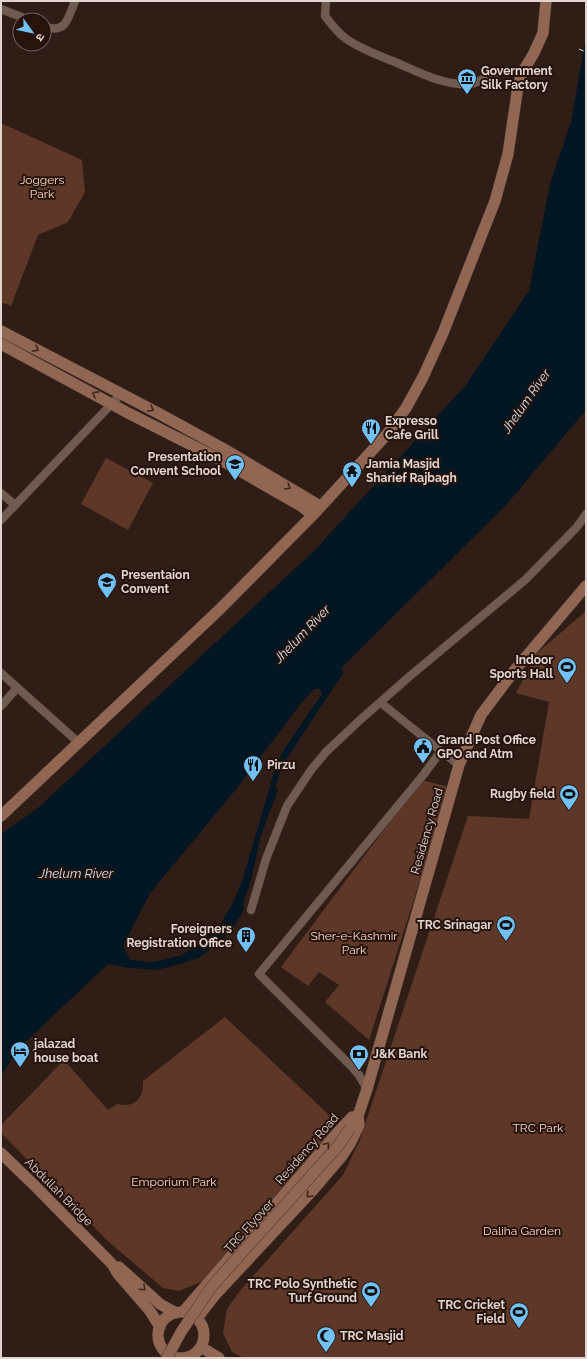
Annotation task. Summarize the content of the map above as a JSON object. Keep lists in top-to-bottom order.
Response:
{
  "streets": {
    "main road": ["Residency Road", "Abdullah Bridge", "TRC Flyover"]
  },
  "crossings": [
    ["Residency Road", "TRC Flyover"]
  ],
  "water": ["Jhelum River"],
  "parks": [
    "Joggers Park",
    "Sher-e-Kashmir Park",
    "TRC Park",
    "Emporium Park",
    "Daliha Garden"
  ],
  "places": {
    "museum": ["Government Silk Factory"],
    "restaurant": ["Expresso Cafe Grill", "Pirzu"],
    "school or university": ["Presentation Convent School", "Presentaion Convent"],
    "temple": ["Jamia Masjid Sharief Rajbagh"],
    "sports": [
      "Indoor Sports Hall",
      "Rugby field",
      "TRC Srinagar",
      "TRC Polo Synthetic Turf Ground",
      "TRC Cricket Field"
    ],
    "public building": ["Grand Post Office GPO and Atm"],
    "building": ["Foreigners Registration Office"],
    "hotel": ["jalazad house boat"],
    "bank": ["J&K Bank"],
    "mosque": ["TRC Masjid"]
  },
  "north": "bottom right"
}
